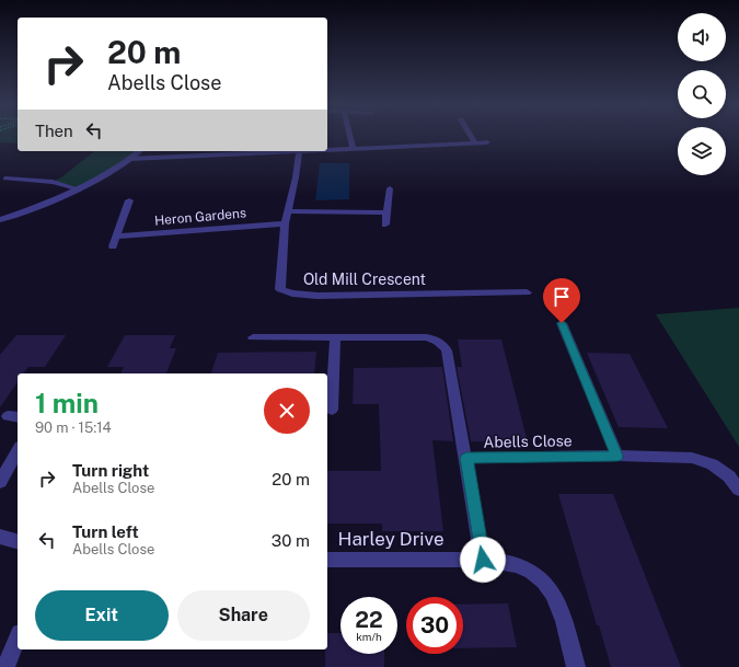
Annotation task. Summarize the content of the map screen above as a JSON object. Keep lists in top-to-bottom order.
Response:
{
  "streets": {
    "street": [
      "Heron Gardens",
      "Old Mill Crescent",
      "Abells Close",
      "Harley Drive"
    ]
  },
  "crossings": [
    ["Heron Gardens", "Old Mill Crescent"]
  ],
  "page": {
    "turn": ["20 m", "Abells Close"],
    "then": "Then",
    "heading": ["1 min", "90 m · 15:14"],
    "list": [
      {
        "name": "Turn right",
        "note": "Abells Close",
        "value": "20 m"
      },
      {
        "name": "Turn left",
        "note": "Abells Close",
        "value": "30 m"
      }
    ],
    "buttons": ["Exit", "Share"],
    "speed": "22 km/h",
    "limit": "30"
  }
}
